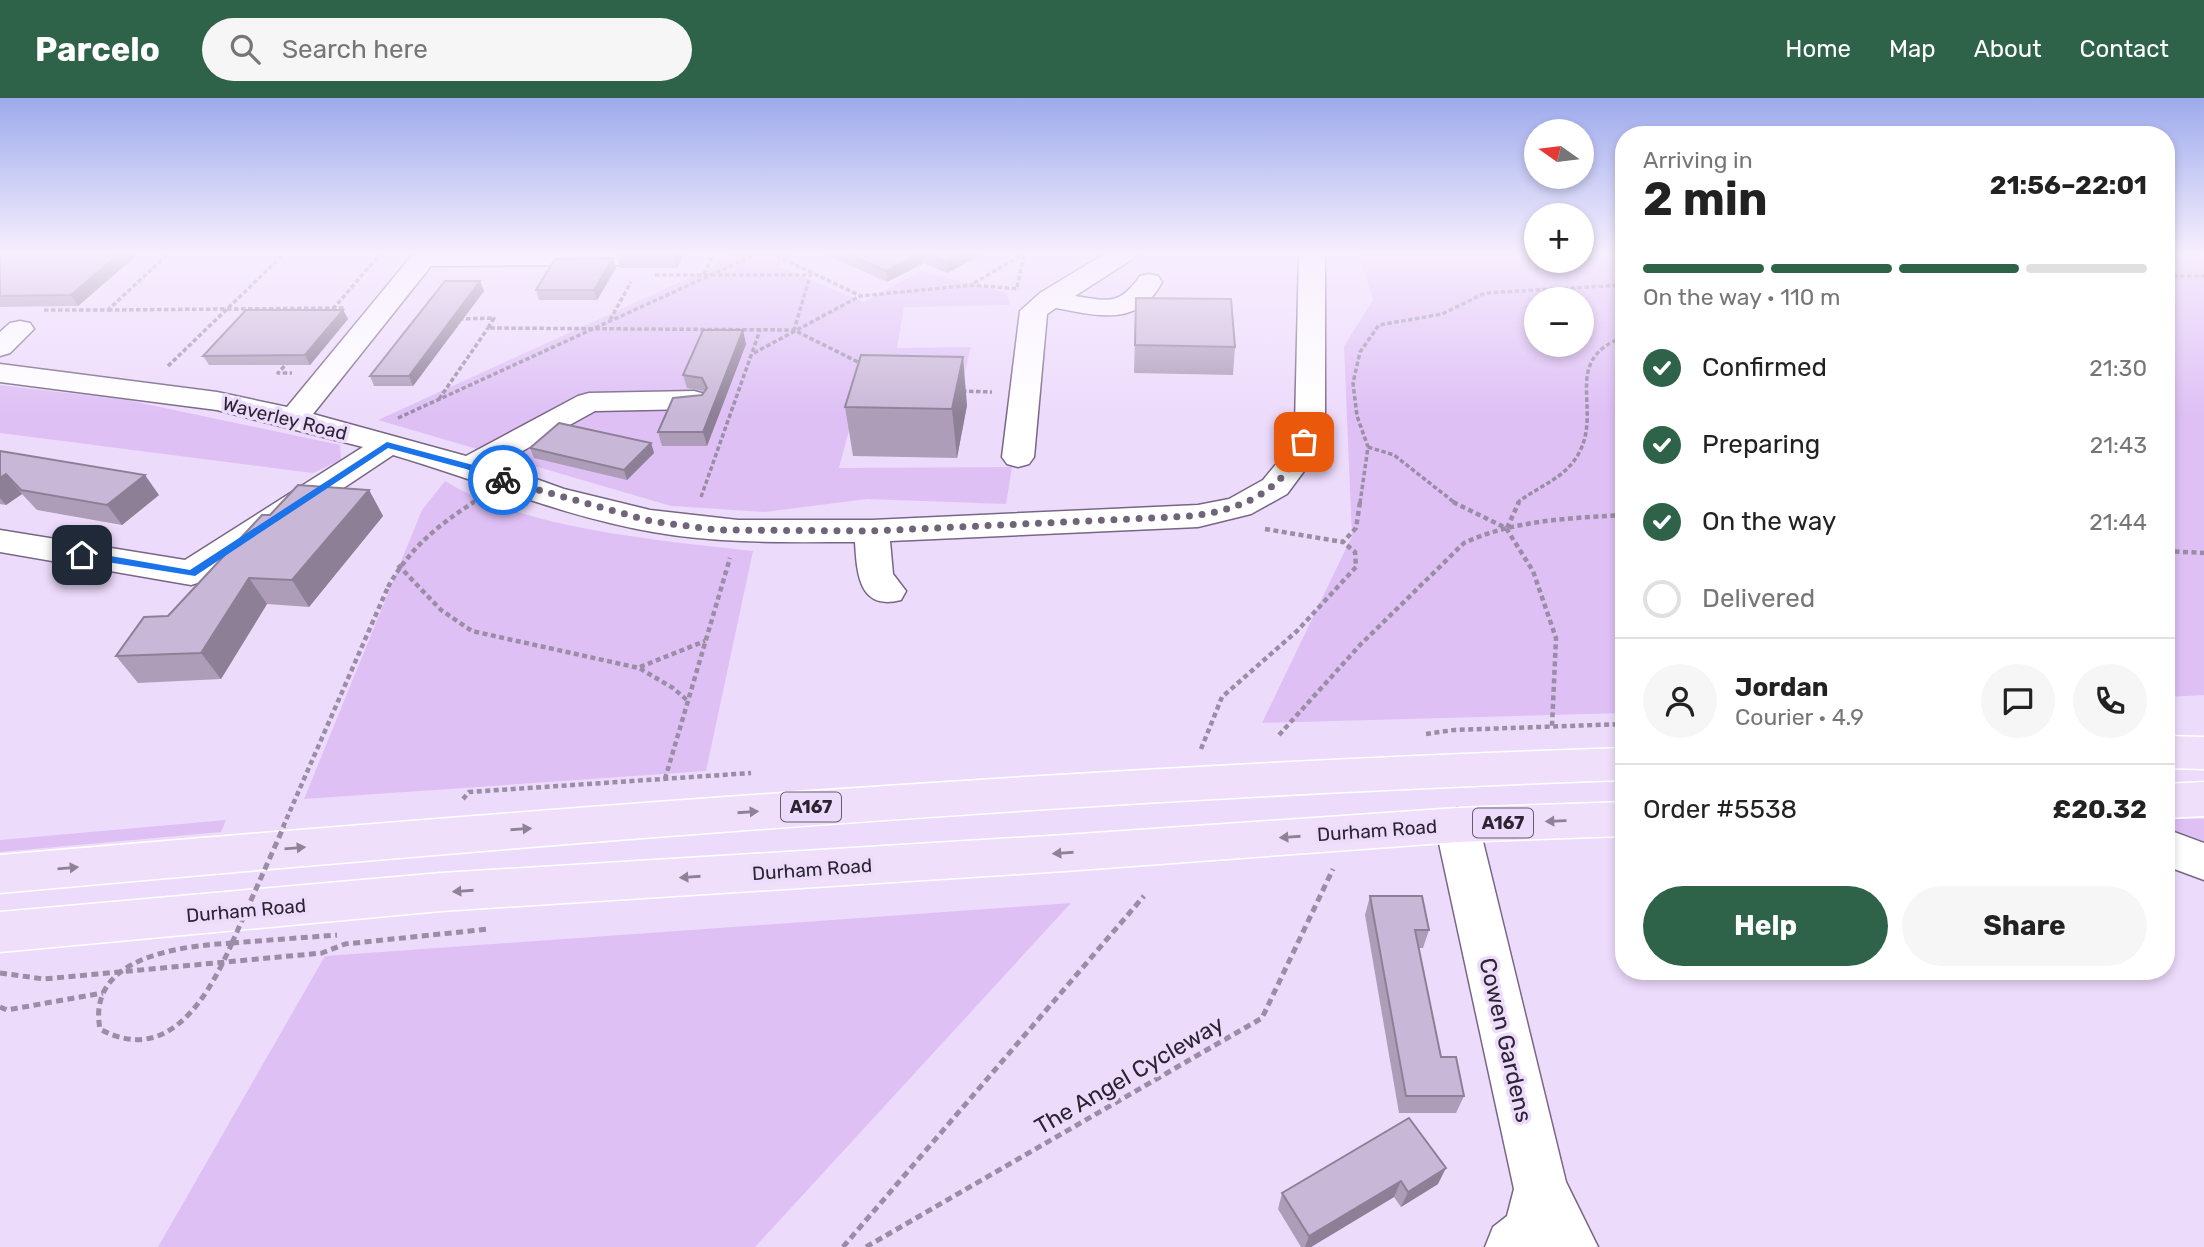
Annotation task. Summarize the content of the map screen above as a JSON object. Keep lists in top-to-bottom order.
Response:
{
  "streets": {
    "main road": ["A167", "Durham Road"],
    "street": ["Waverley Road", "Cowen Gardens"],
    "path": ["The Angel Cycleway"]
  },
  "crossings": [
    ["Durham Road", "Cowen Gardens"]
  ],
  "north": "left",
  "page": {
    "header": "Parcelo",
    "search": "Search here",
    "nav": [
      "Home",
      "Map",
      "About",
      "Contact"
    ],
    "map_buttons": ["+", "−"],
    "heading": ["2 min", "Arriving in", "21:56–22:01"],
    "panel": [
      "Jordan",
      "Courier · 4.9",
      "Order #5538",
      "£20.32"
    ],
    "bar": "On the way · 110 m",
    "list": [
      ["Confirmed", "21:30"],
      ["Preparing", "21:43"],
      ["On the way", "21:44"],
      "Delivered"
    ],
    "buttons": ["Help", "Share"]
  }
}
